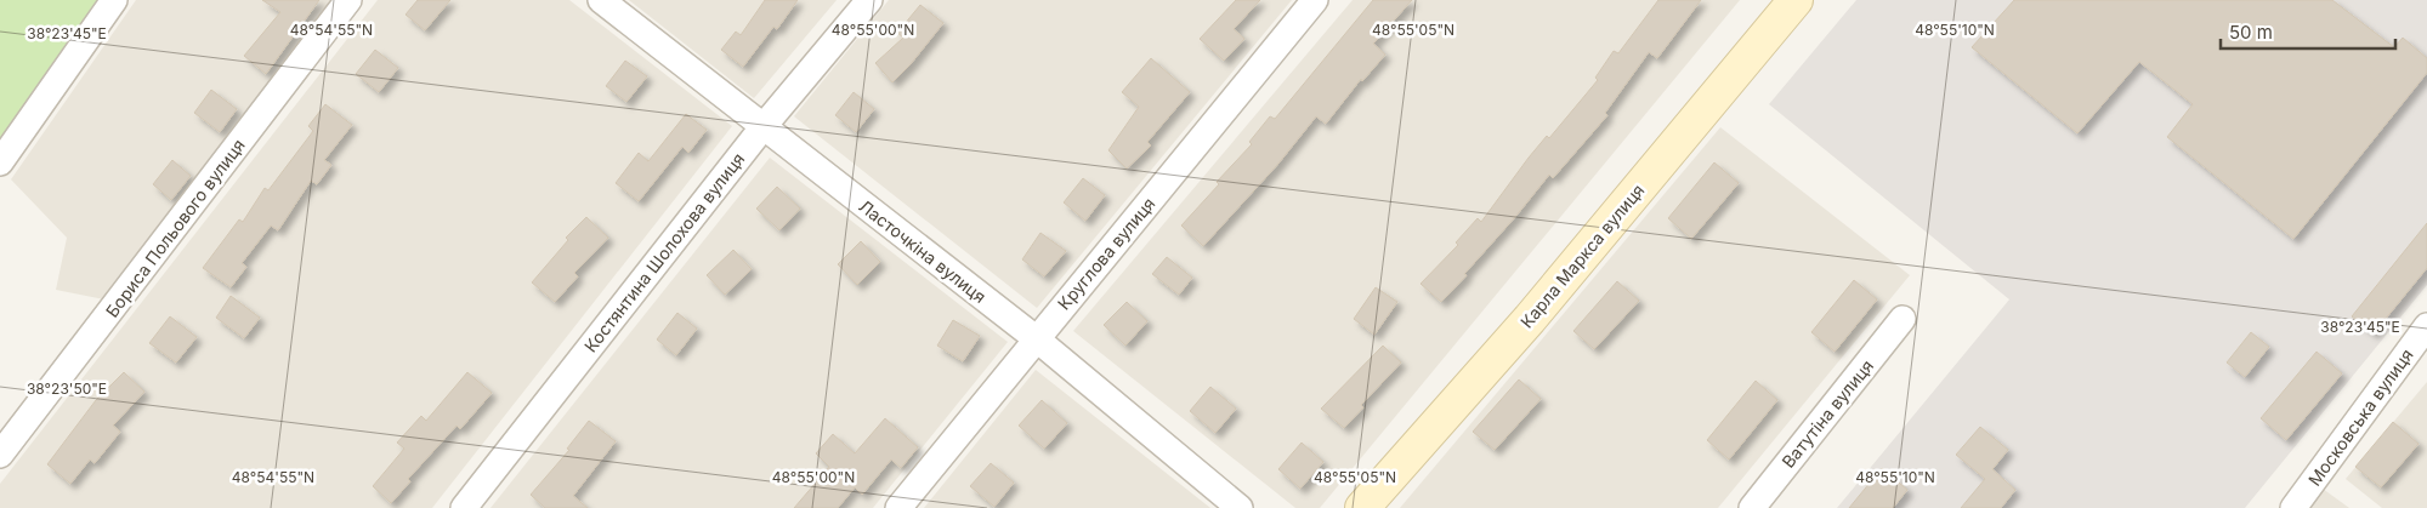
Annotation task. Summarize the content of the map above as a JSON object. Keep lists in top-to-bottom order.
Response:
{
  "streets": {
    "street": [
      "Бориса Польового вулиця",
      "Ласточкіна вулиця",
      "Костянтина Шолохова вулиця",
      "Круглова вулиця",
      "Карла Маркса вулиця",
      "Ватутіна вулиця",
      "Московська вулиця"
    ]
  },
  "crossings": [
    ["Ласточкіна вулиця", "Костянтина Шолохова вулиця"],
    ["Ласточкіна вулиця", "Круглова вулиця"]
  ],
  "scale_bar": "50 m",
  "coordinates": [
    "48°54'55\"N",
    "48°55'00\"N",
    "48°55'05\"N",
    "48°55'10\"N",
    "38°23'45\"E",
    "38°23'50\"E"
  ]
}
